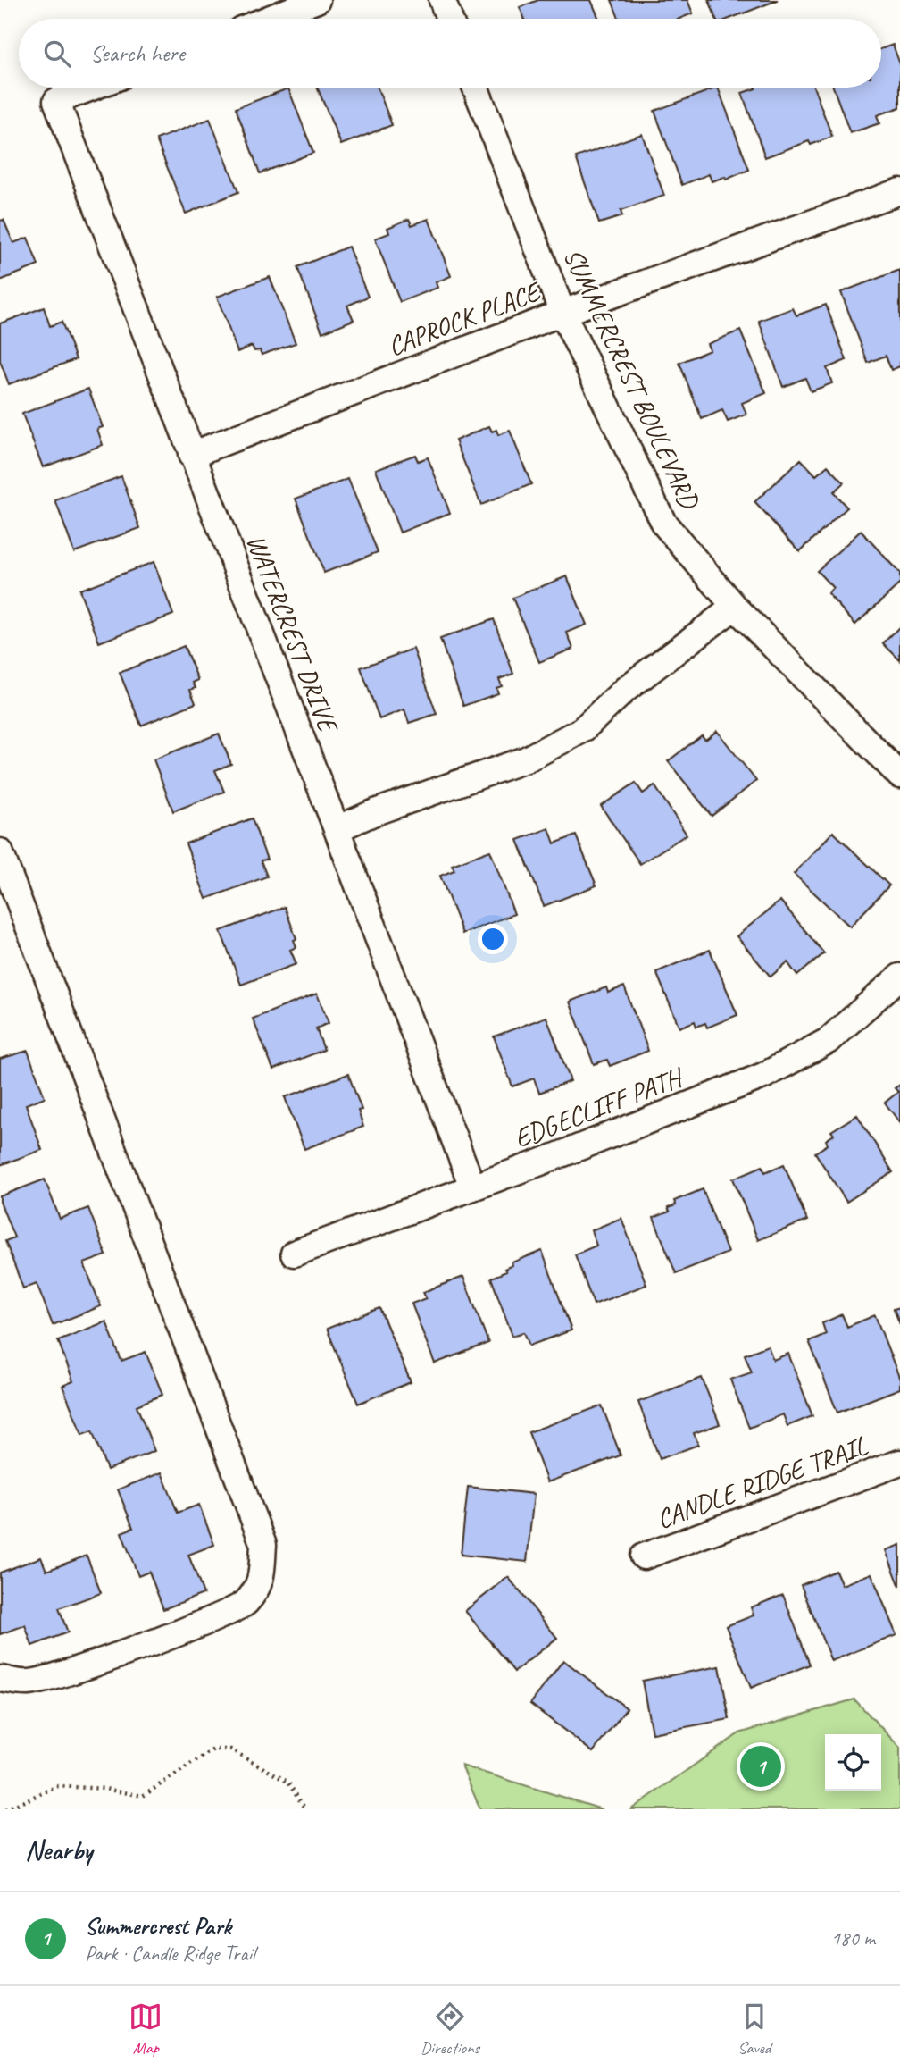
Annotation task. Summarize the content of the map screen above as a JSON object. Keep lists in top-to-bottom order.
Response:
{
  "streets": {
    "street": [
      "CAPROCK PLACE",
      "SUMMERCREST BOULEVARD",
      "WATERCREST DRIVE",
      "EDGECLIFF PATH",
      "CANDLE RIDGE TRAIL"
    ]
  },
  "crossings": [
    ["CAPROCK PLACE", "SUMMERCREST BOULEVARD"],
    ["CAPROCK PLACE", "WATERCREST DRIVE"],
    ["WATERCREST DRIVE", "EDGECLIFF PATH"]
  ],
  "page": {
    "search": "Search here",
    "pins": "1",
    "heading": "Nearby",
    "list": [
      {
        "mark": "1",
        "name": "Summercrest Park",
        "note": "Park · Candle Ridge Trail",
        "value": "180 m"
      }
    ],
    "nav": ["Map", "Directions", "Saved"]
  }
}
